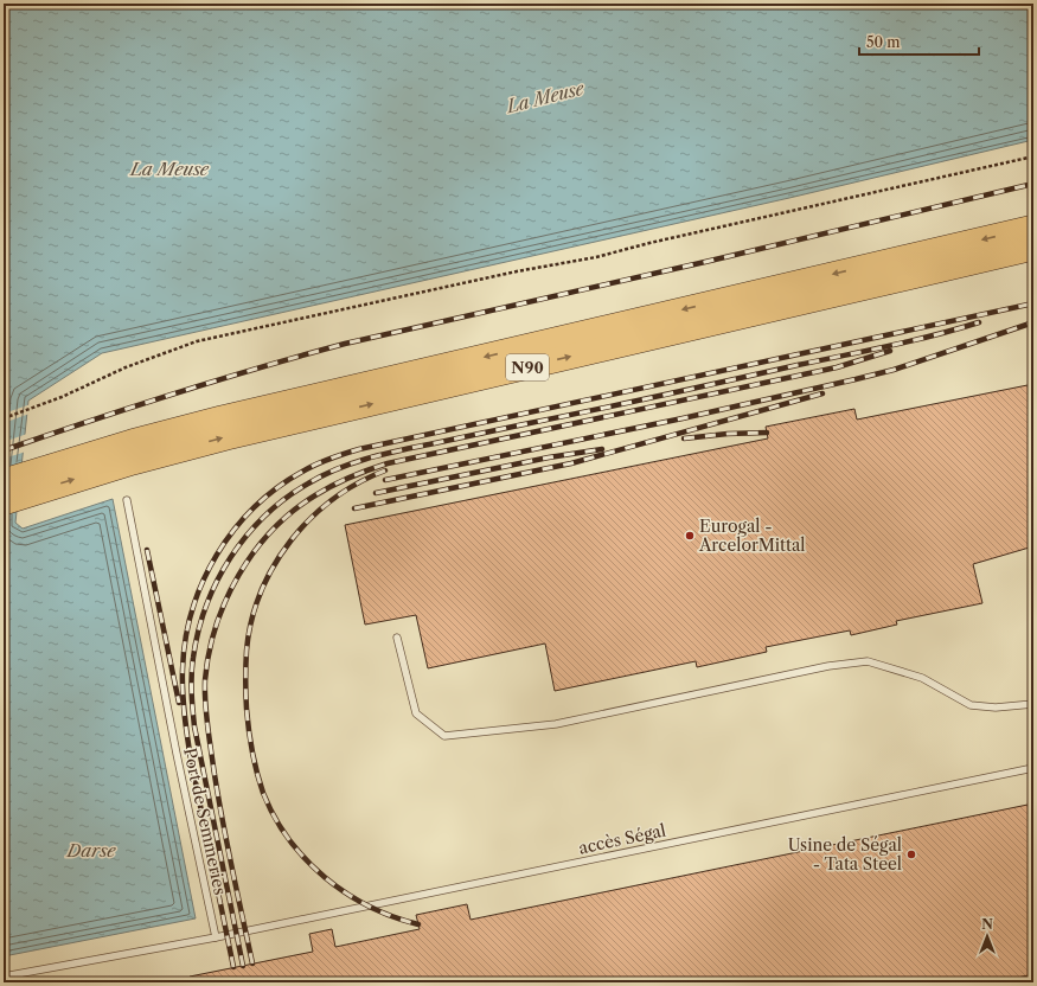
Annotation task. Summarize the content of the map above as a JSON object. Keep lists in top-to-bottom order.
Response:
{
  "streets": {
    "highway": ["N90"],
    "lane": ["Port de Semmeries", "accès Ségal"]
  },
  "crossings": [
    ["Port de Semmeries", "accès Ségal"]
  ],
  "water": ["La Meuse", "Darse"],
  "places": ["Eurogal - ArcelorMittal", "Usine de Ségal - Tata Steel"],
  "scale_bar": "50 m",
  "north": "top"
}
